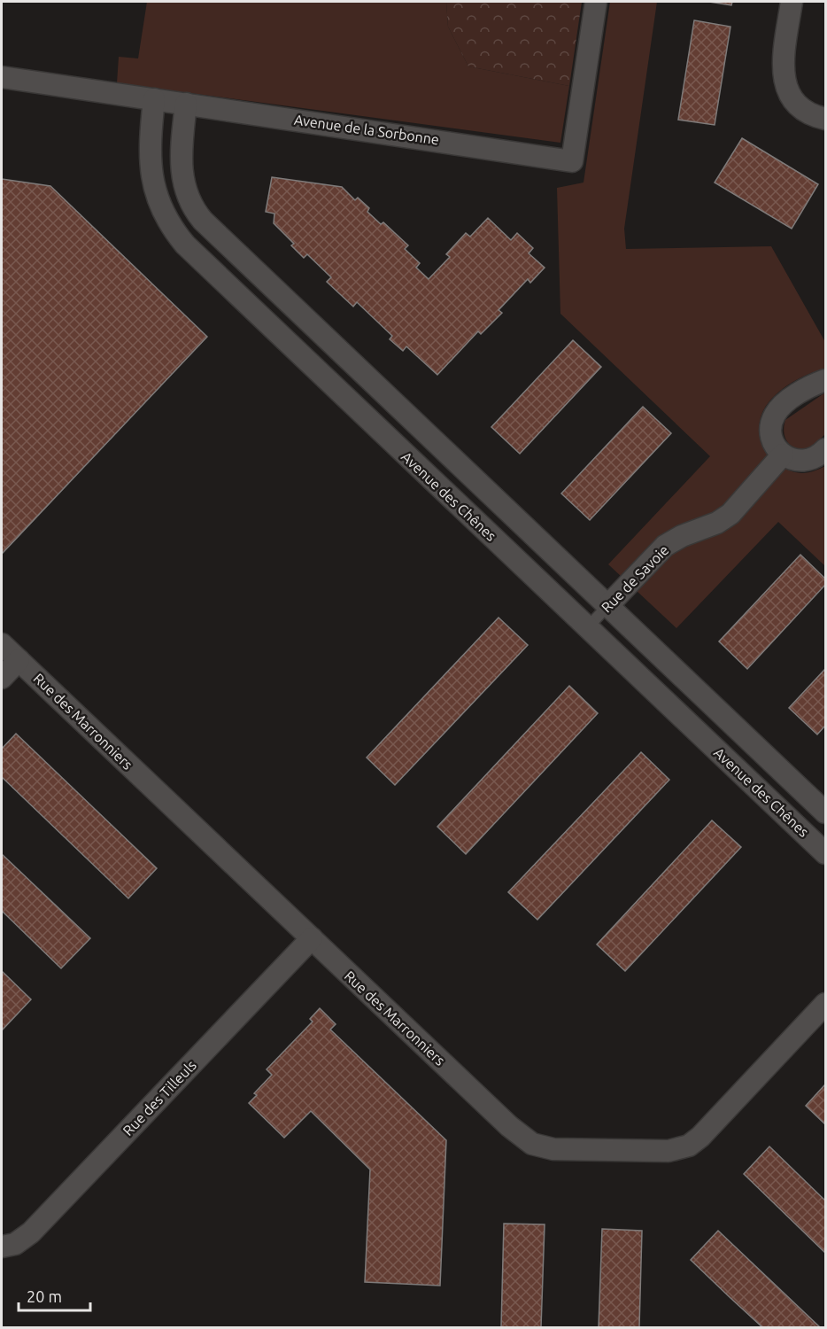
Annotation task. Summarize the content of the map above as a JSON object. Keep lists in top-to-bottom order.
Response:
{
  "streets": {
    "street": [
      "Avenue de la Sorbonne",
      "Avenue des Chênes",
      "Rue de Savoie",
      "Rue des Marronniers",
      "Rue des Tilleuls"
    ]
  },
  "crossings": [
    ["Avenue de la Sorbonne", "Avenue des Chênes"],
    ["Avenue des Chênes", "Rue de Savoie"],
    ["Rue des Marronniers", "Rue des Tilleuls"]
  ],
  "scale_bar": "20 m"
}
